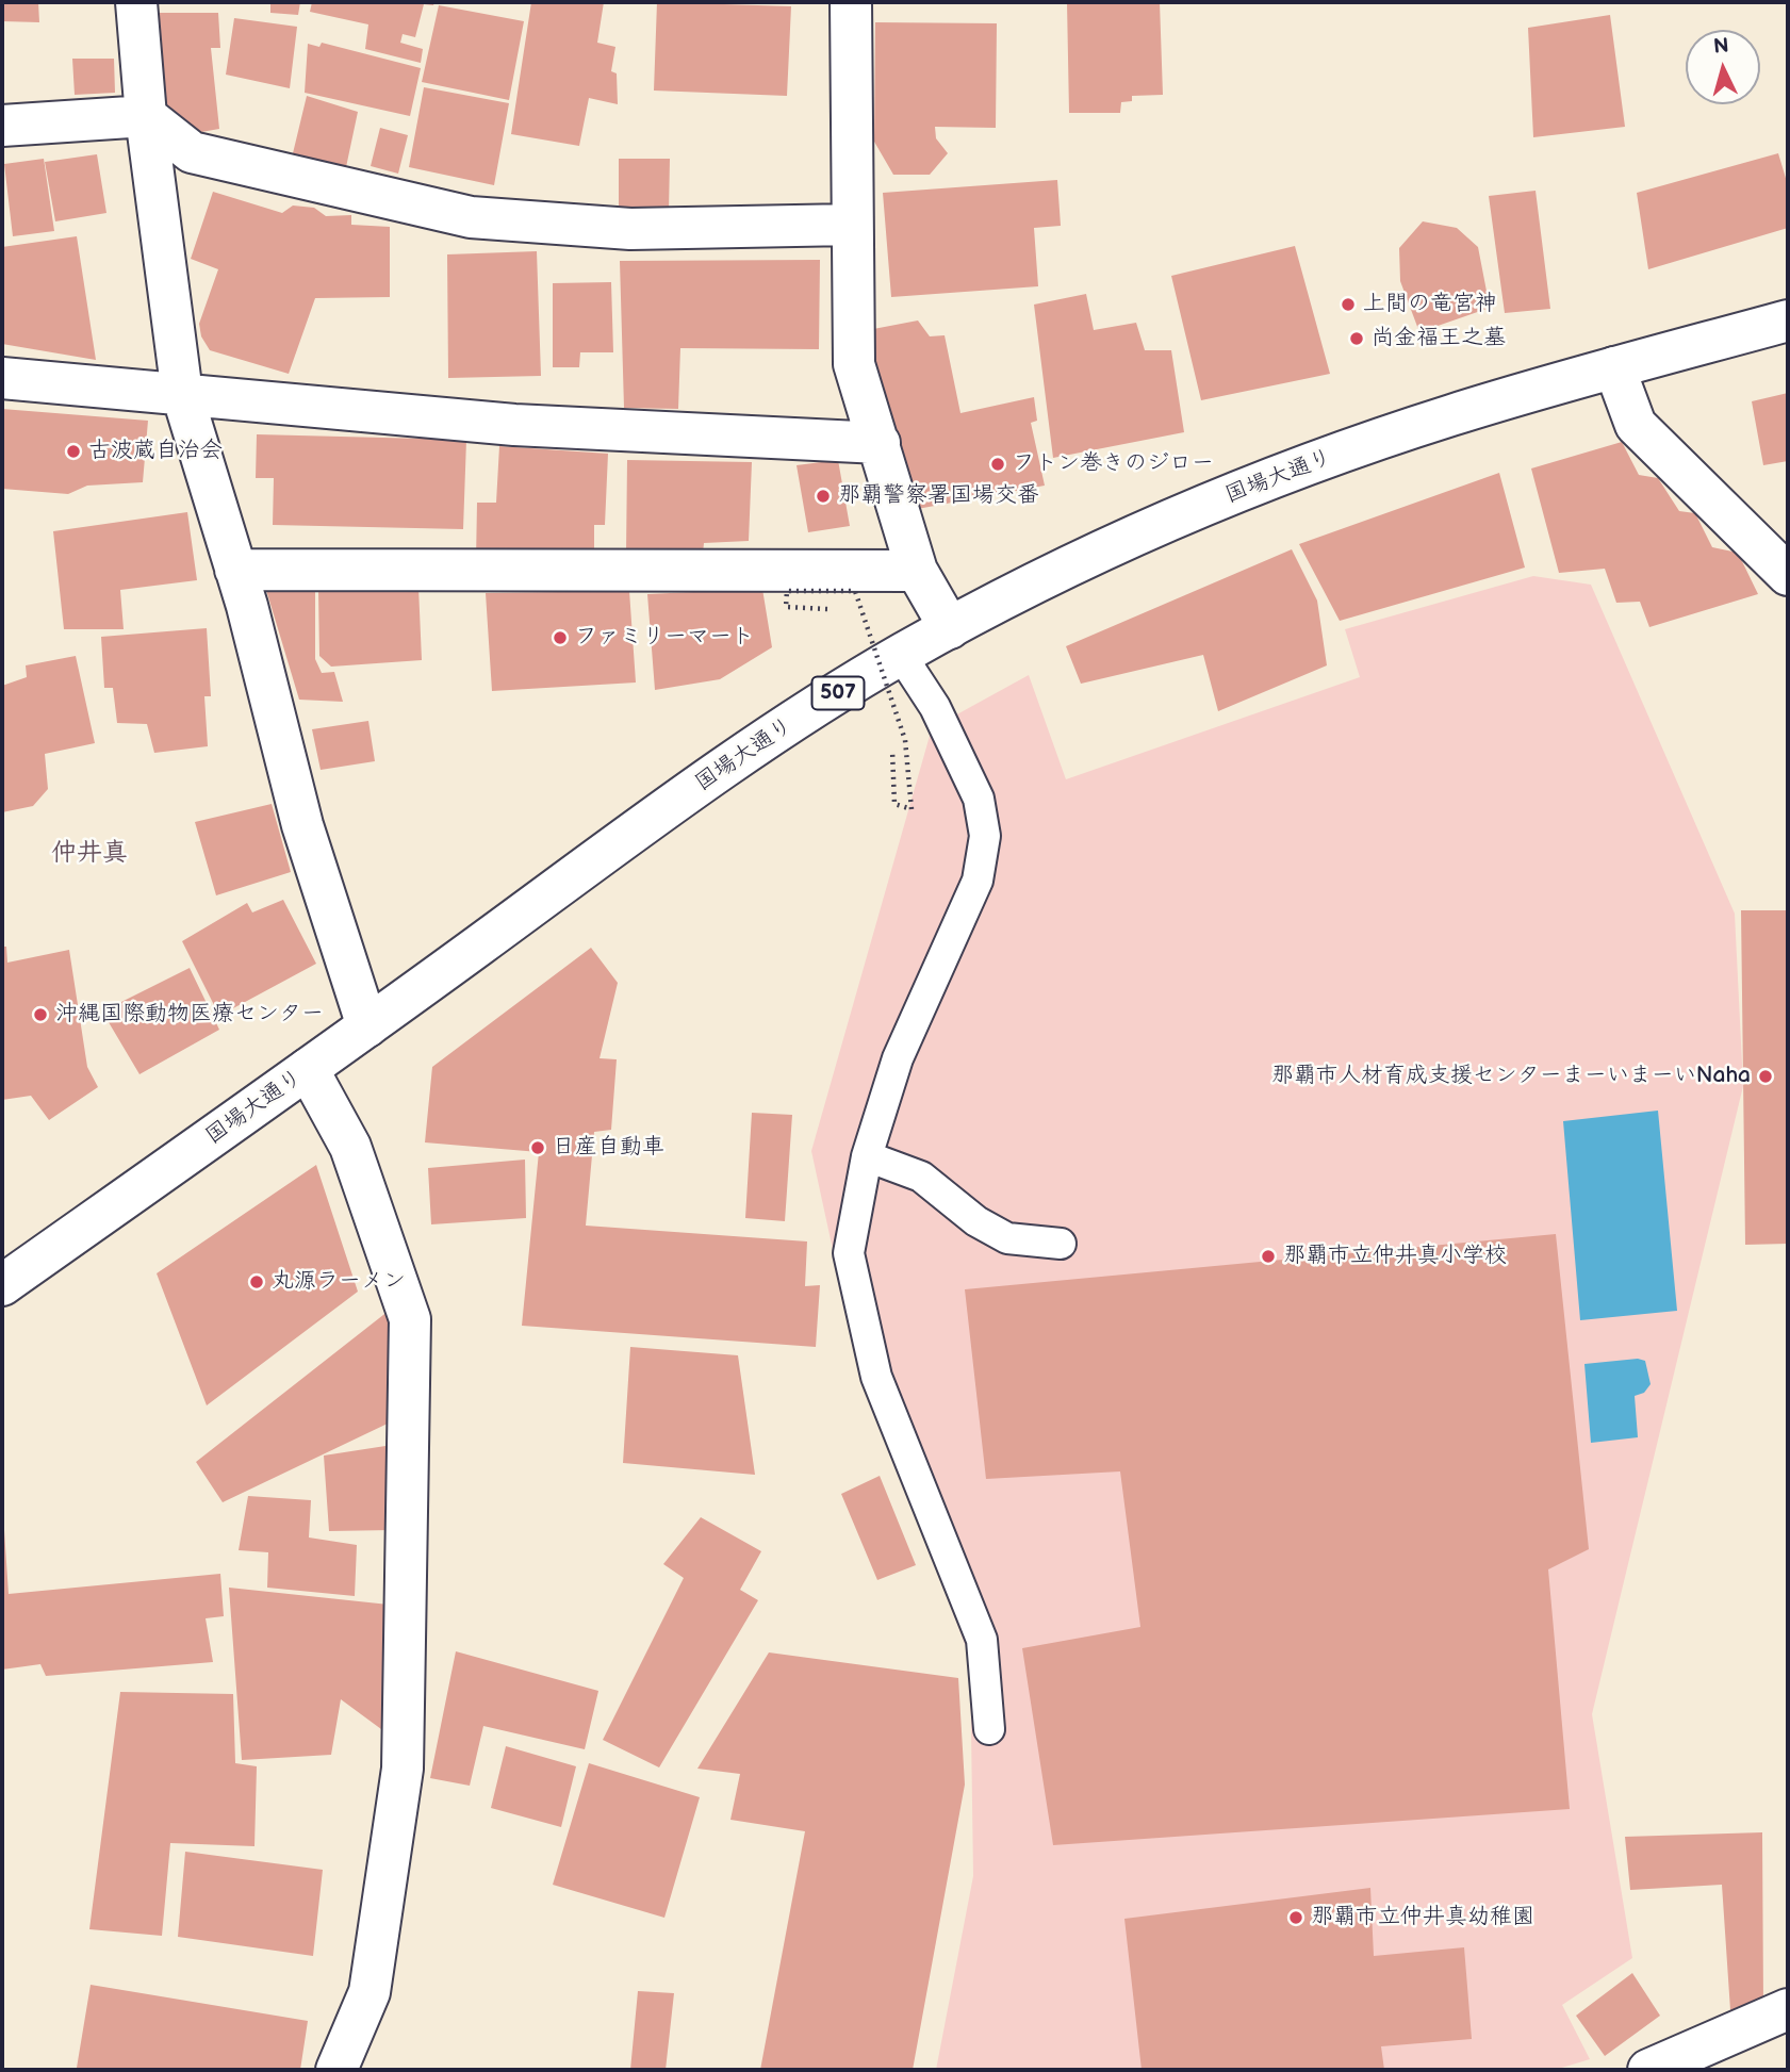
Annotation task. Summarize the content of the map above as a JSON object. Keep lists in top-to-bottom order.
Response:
{
  "streets": {
    "main road": ["国場大通り", "507"]
  },
  "districts": ["仲井真"],
  "places": [
    "上間の竜宮神",
    "尚金福王之墓",
    "古波蔵自治会",
    "フトン巻きのジロー",
    "那覇警察署国場交番",
    "ファミリーマート",
    "沖縄国際動物医療センター",
    "那覇市人材育成支援センターまーいまーいNaha",
    "日産自動車",
    "那覇市立仲井真小学校",
    "丸源ラーメン",
    "那覇市立仲井真幼稚園"
  ],
  "north": "top"
}
